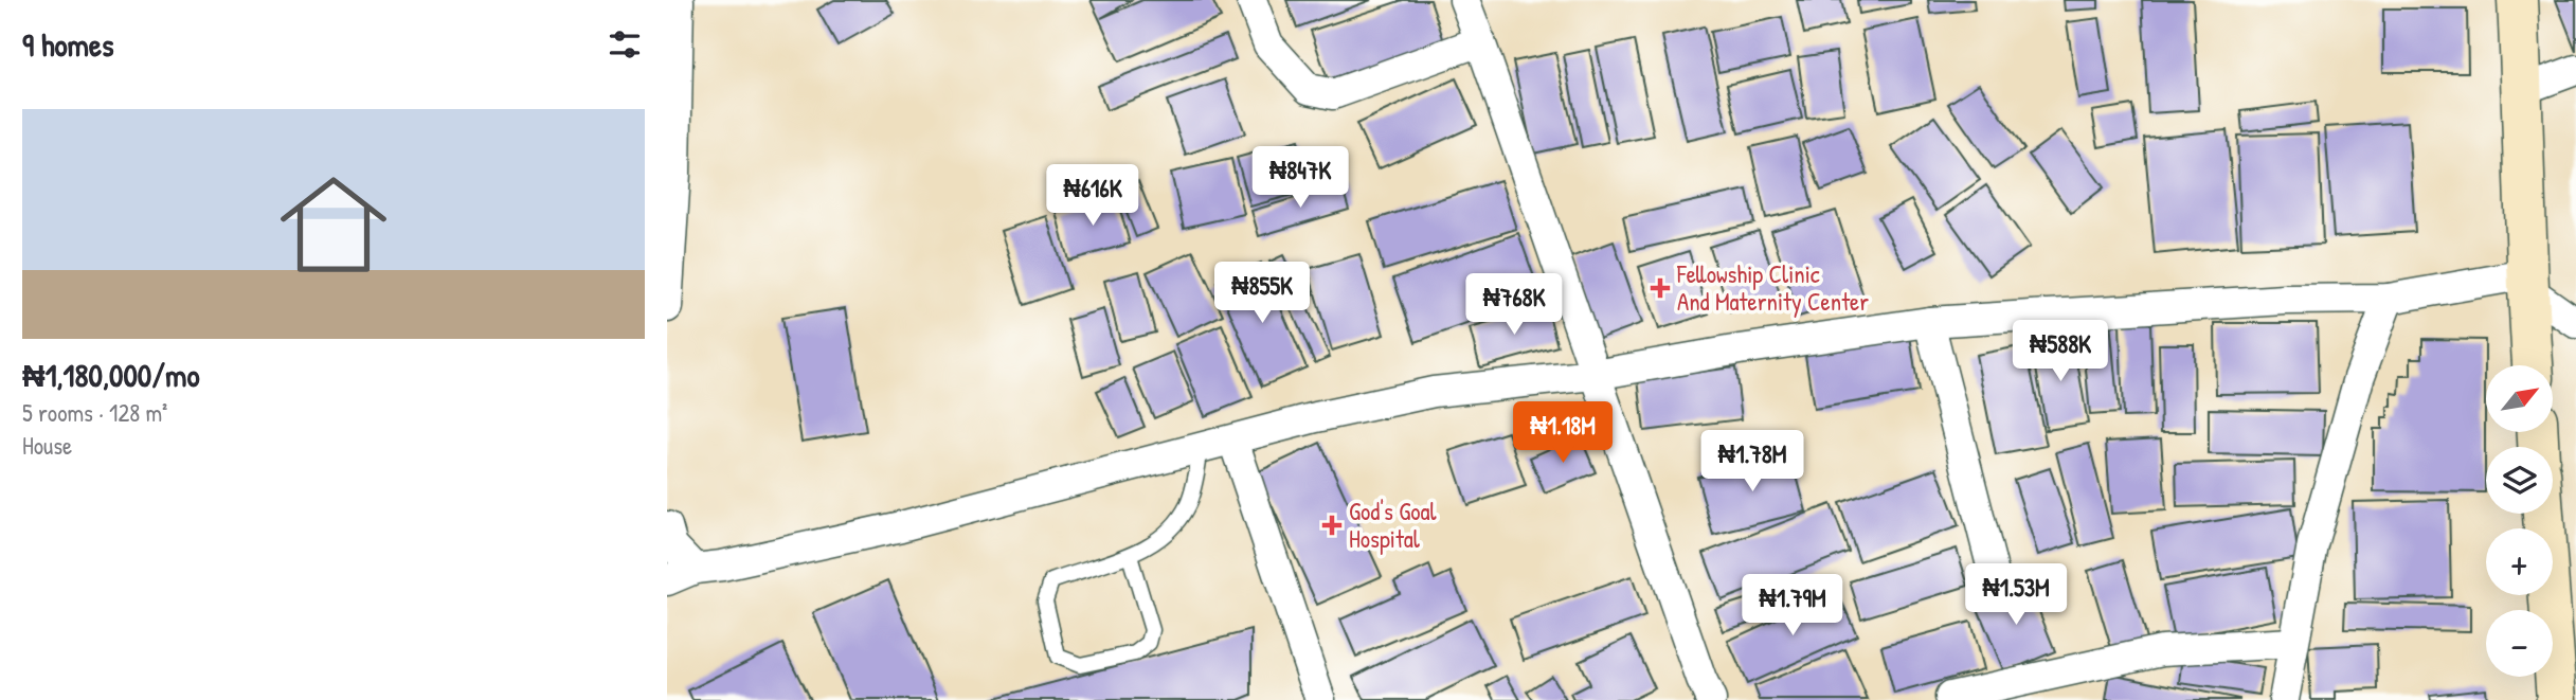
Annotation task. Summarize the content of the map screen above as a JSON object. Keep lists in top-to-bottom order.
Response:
{
  "places": {
    "health": ["Fellowship Clinic And Maternity Center", "God's Goal Hospital"]
  },
  "north": "top right",
  "page": {
    "heading": "9 homes",
    "list": [
      {
        "name": "₦1,180,000/mo",
        "note": "5 rooms · 128 m² · House"
      }
    ],
    "price": [
      "₦847K",
      "₦616K",
      "₦855K",
      "₦768K",
      "₦588K",
      "₦1.18M",
      "₦1.78M",
      "₦1.53M",
      "₦1.79M"
    ],
    "map_buttons": ["+", "−"]
  }
}
